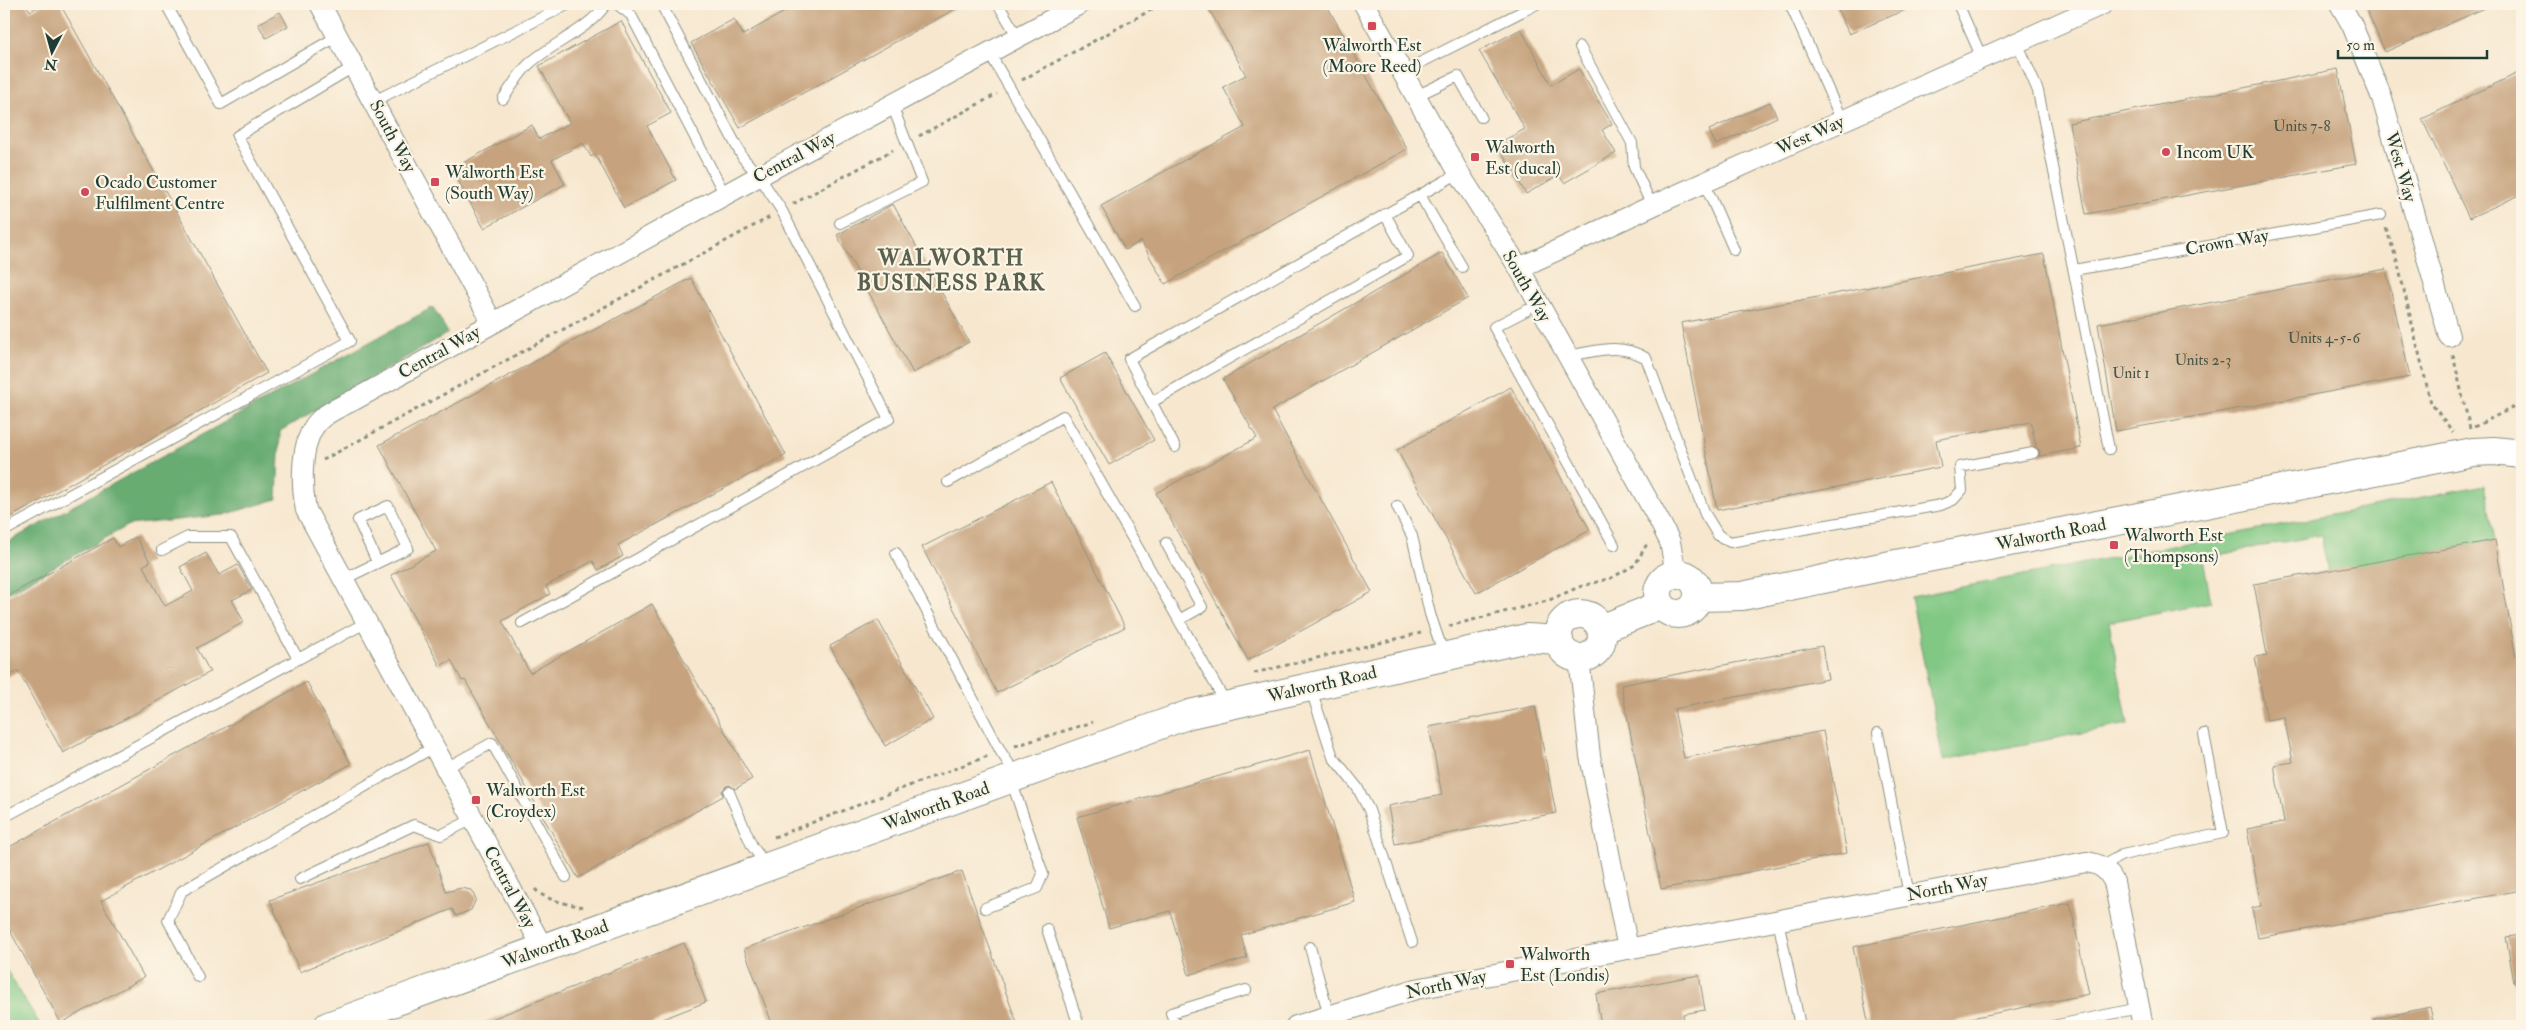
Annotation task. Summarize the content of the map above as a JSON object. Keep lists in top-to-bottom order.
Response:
{
  "streets": {
    "street": [
      "West Way",
      "South Way",
      "Central Way",
      "Walworth Road",
      "North Way"
    ],
    "lane": ["Crown Way"]
  },
  "crossings": [
    ["West Way", "South Way"],
    ["South Way", "Central Way"],
    ["South Way", "Walworth Road"],
    ["Central Way", "Walworth Road"]
  ],
  "districts": ["WALWORTH BUSINESS PARK"],
  "places": {
    "transit": [
      "Walworth Est (Moore Reed)",
      "Walworth Est (ducal)",
      "Walworth Est (South Way)",
      "Walworth Est (Thompsons)",
      "Walworth Est (Croydex)",
      "Walworth Est (Londis)"
    ],
    "other": ["Incom UK", "Ocado Customer Fulfilment Centre"]
  },
  "house_numbers": [
    "Units 7-8",
    "Units 4-5-6",
    "Units 2-3",
    "Unit 1"
  ],
  "scale_bar": "50 m",
  "north": "bottom"
}
